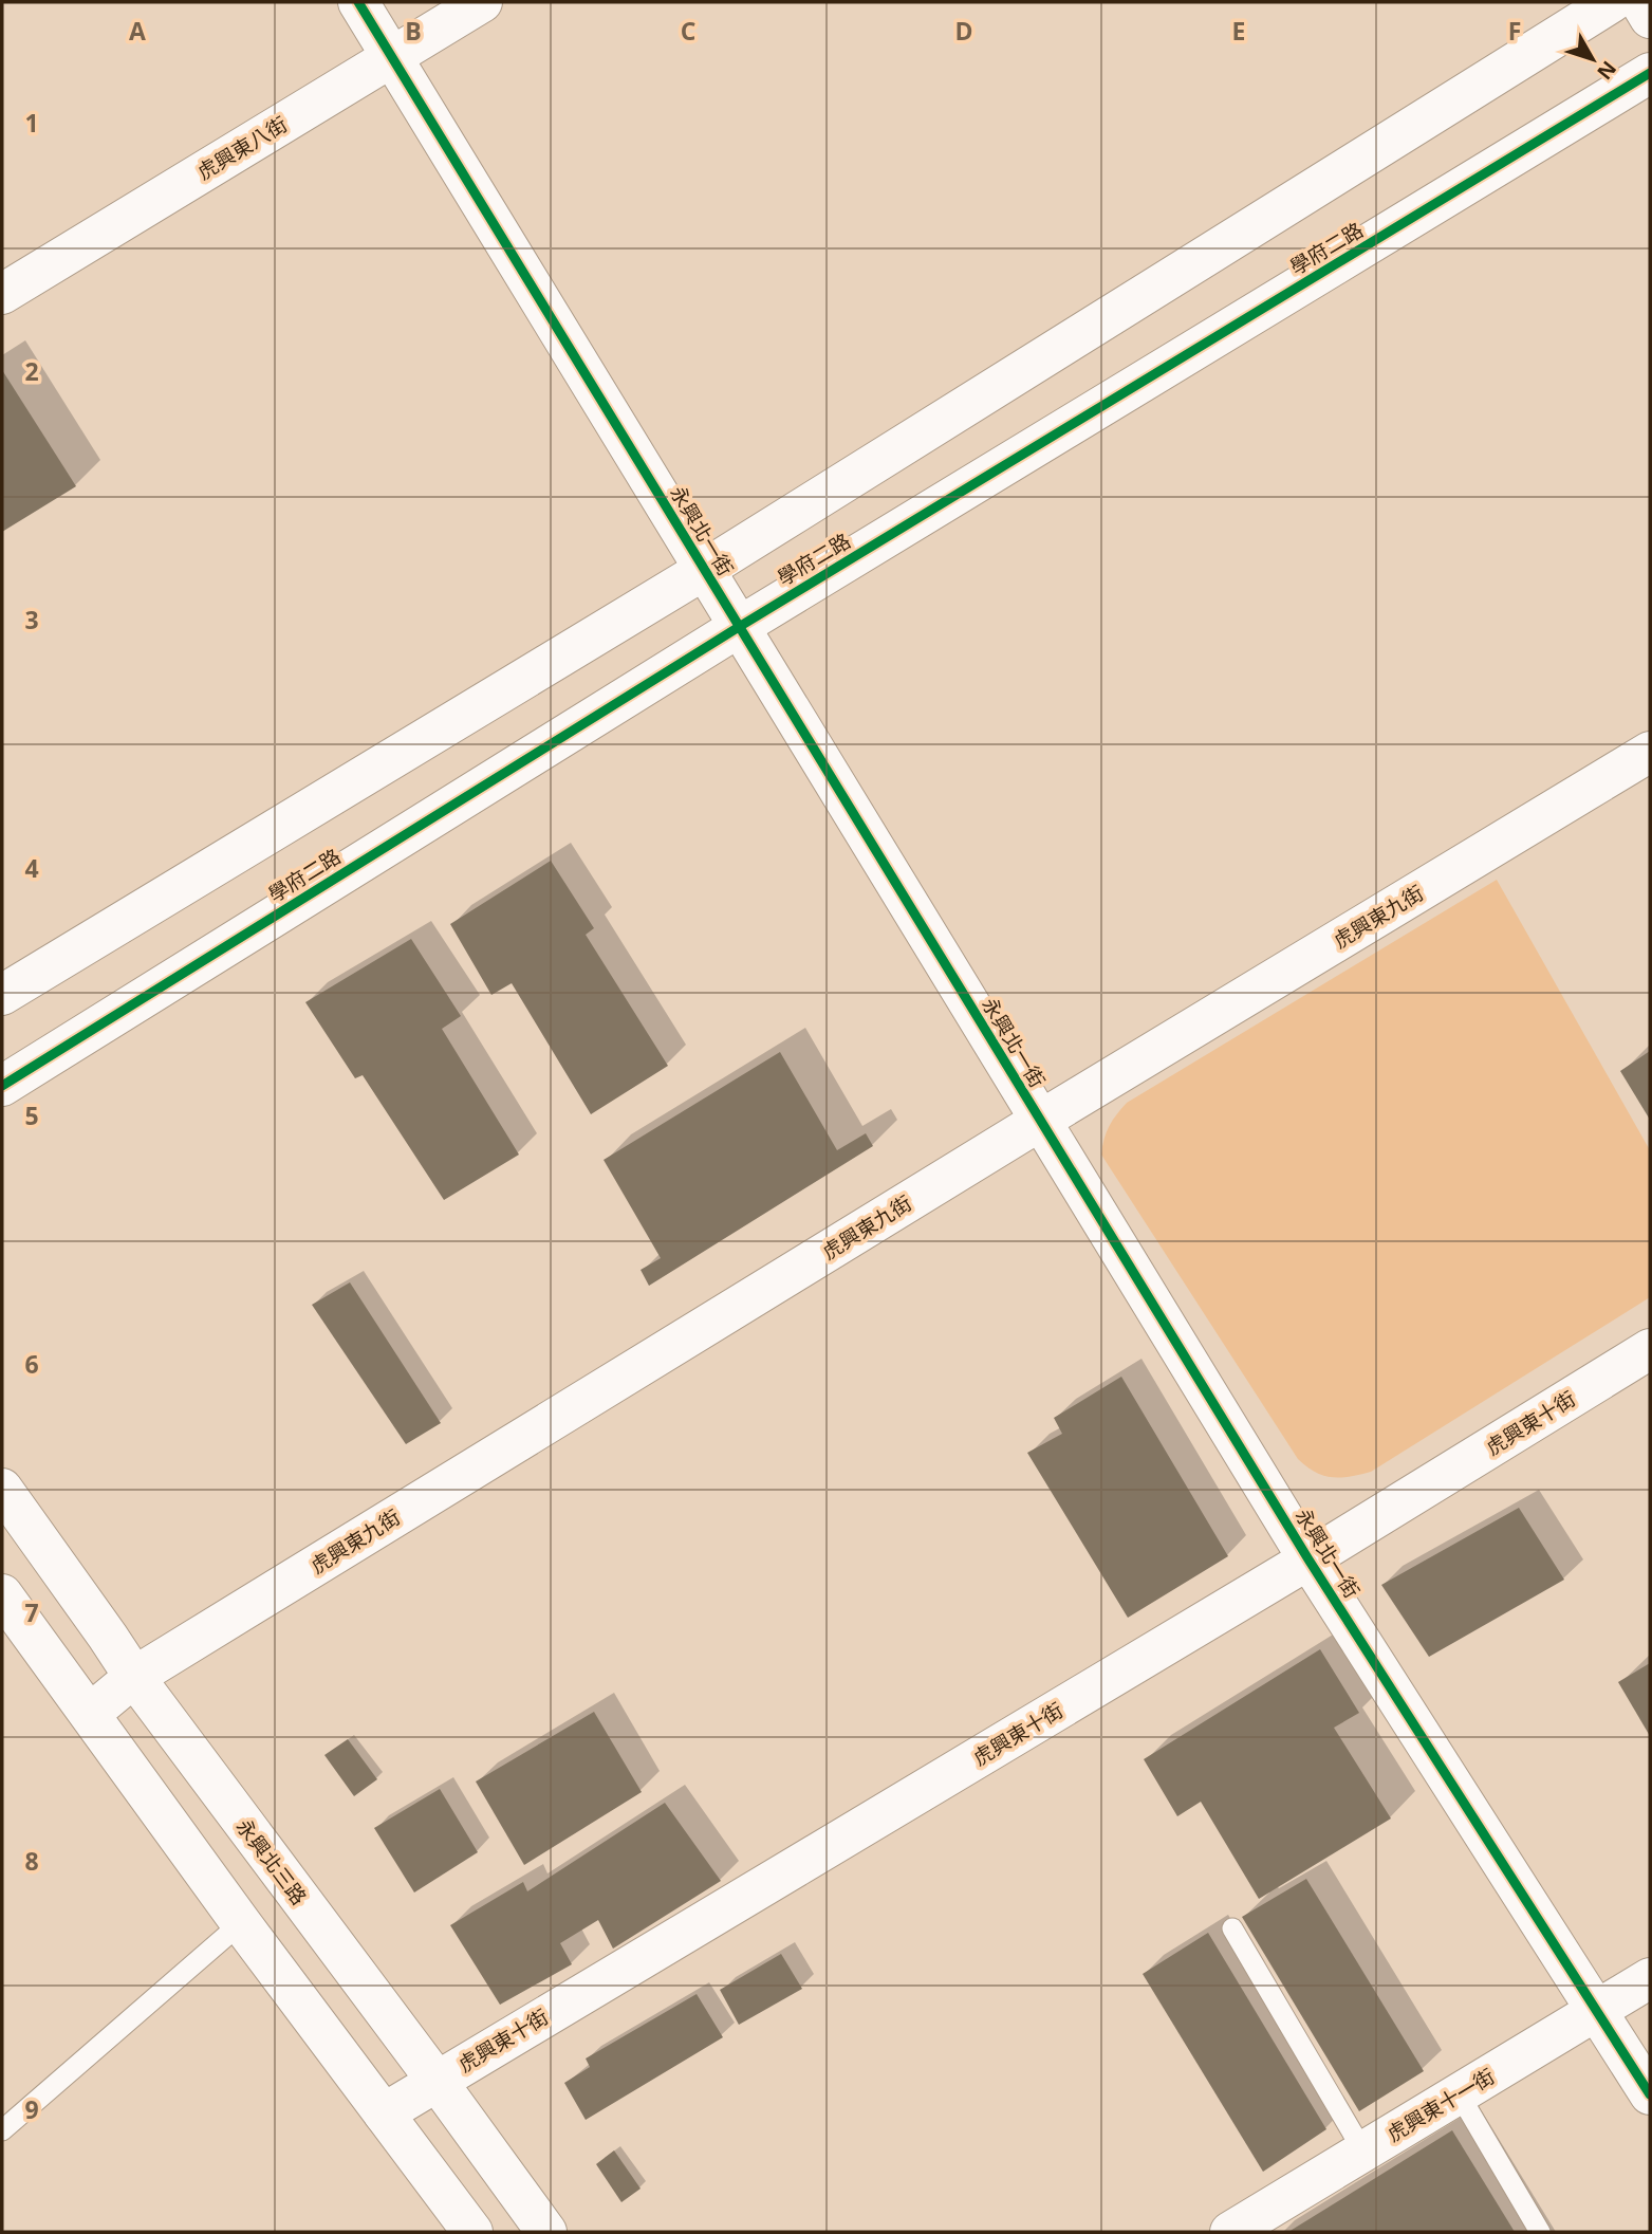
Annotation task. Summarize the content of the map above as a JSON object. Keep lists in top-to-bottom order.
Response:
{
  "streets": {
    "street": [
      "虎興東八街",
      "學府二路",
      "永興北一街",
      "虎興東九街",
      "虎興東十街",
      "永興北三路",
      "虎興東十一街"
    ]
  },
  "crossings": [
    ["虎興東八街", "永興北一街"],
    ["學府二路", "永興北一街"],
    ["永興北一街", "虎興東九街"],
    ["永興北一街", "虎興東十街"],
    ["永興北一街", "虎興東十一街"],
    ["虎興東九街", "永興北三路"],
    ["虎興東十街", "永興北三路"]
  ],
  "north": "bottom right",
  "grid": {
    "columns": [
      "A",
      "B",
      "C",
      "D",
      "E",
      "F"
    ],
    "rows": [
      "1",
      "2",
      "3",
      "4",
      "5",
      "6",
      "7",
      "8",
      "9"
    ]
  }
}
